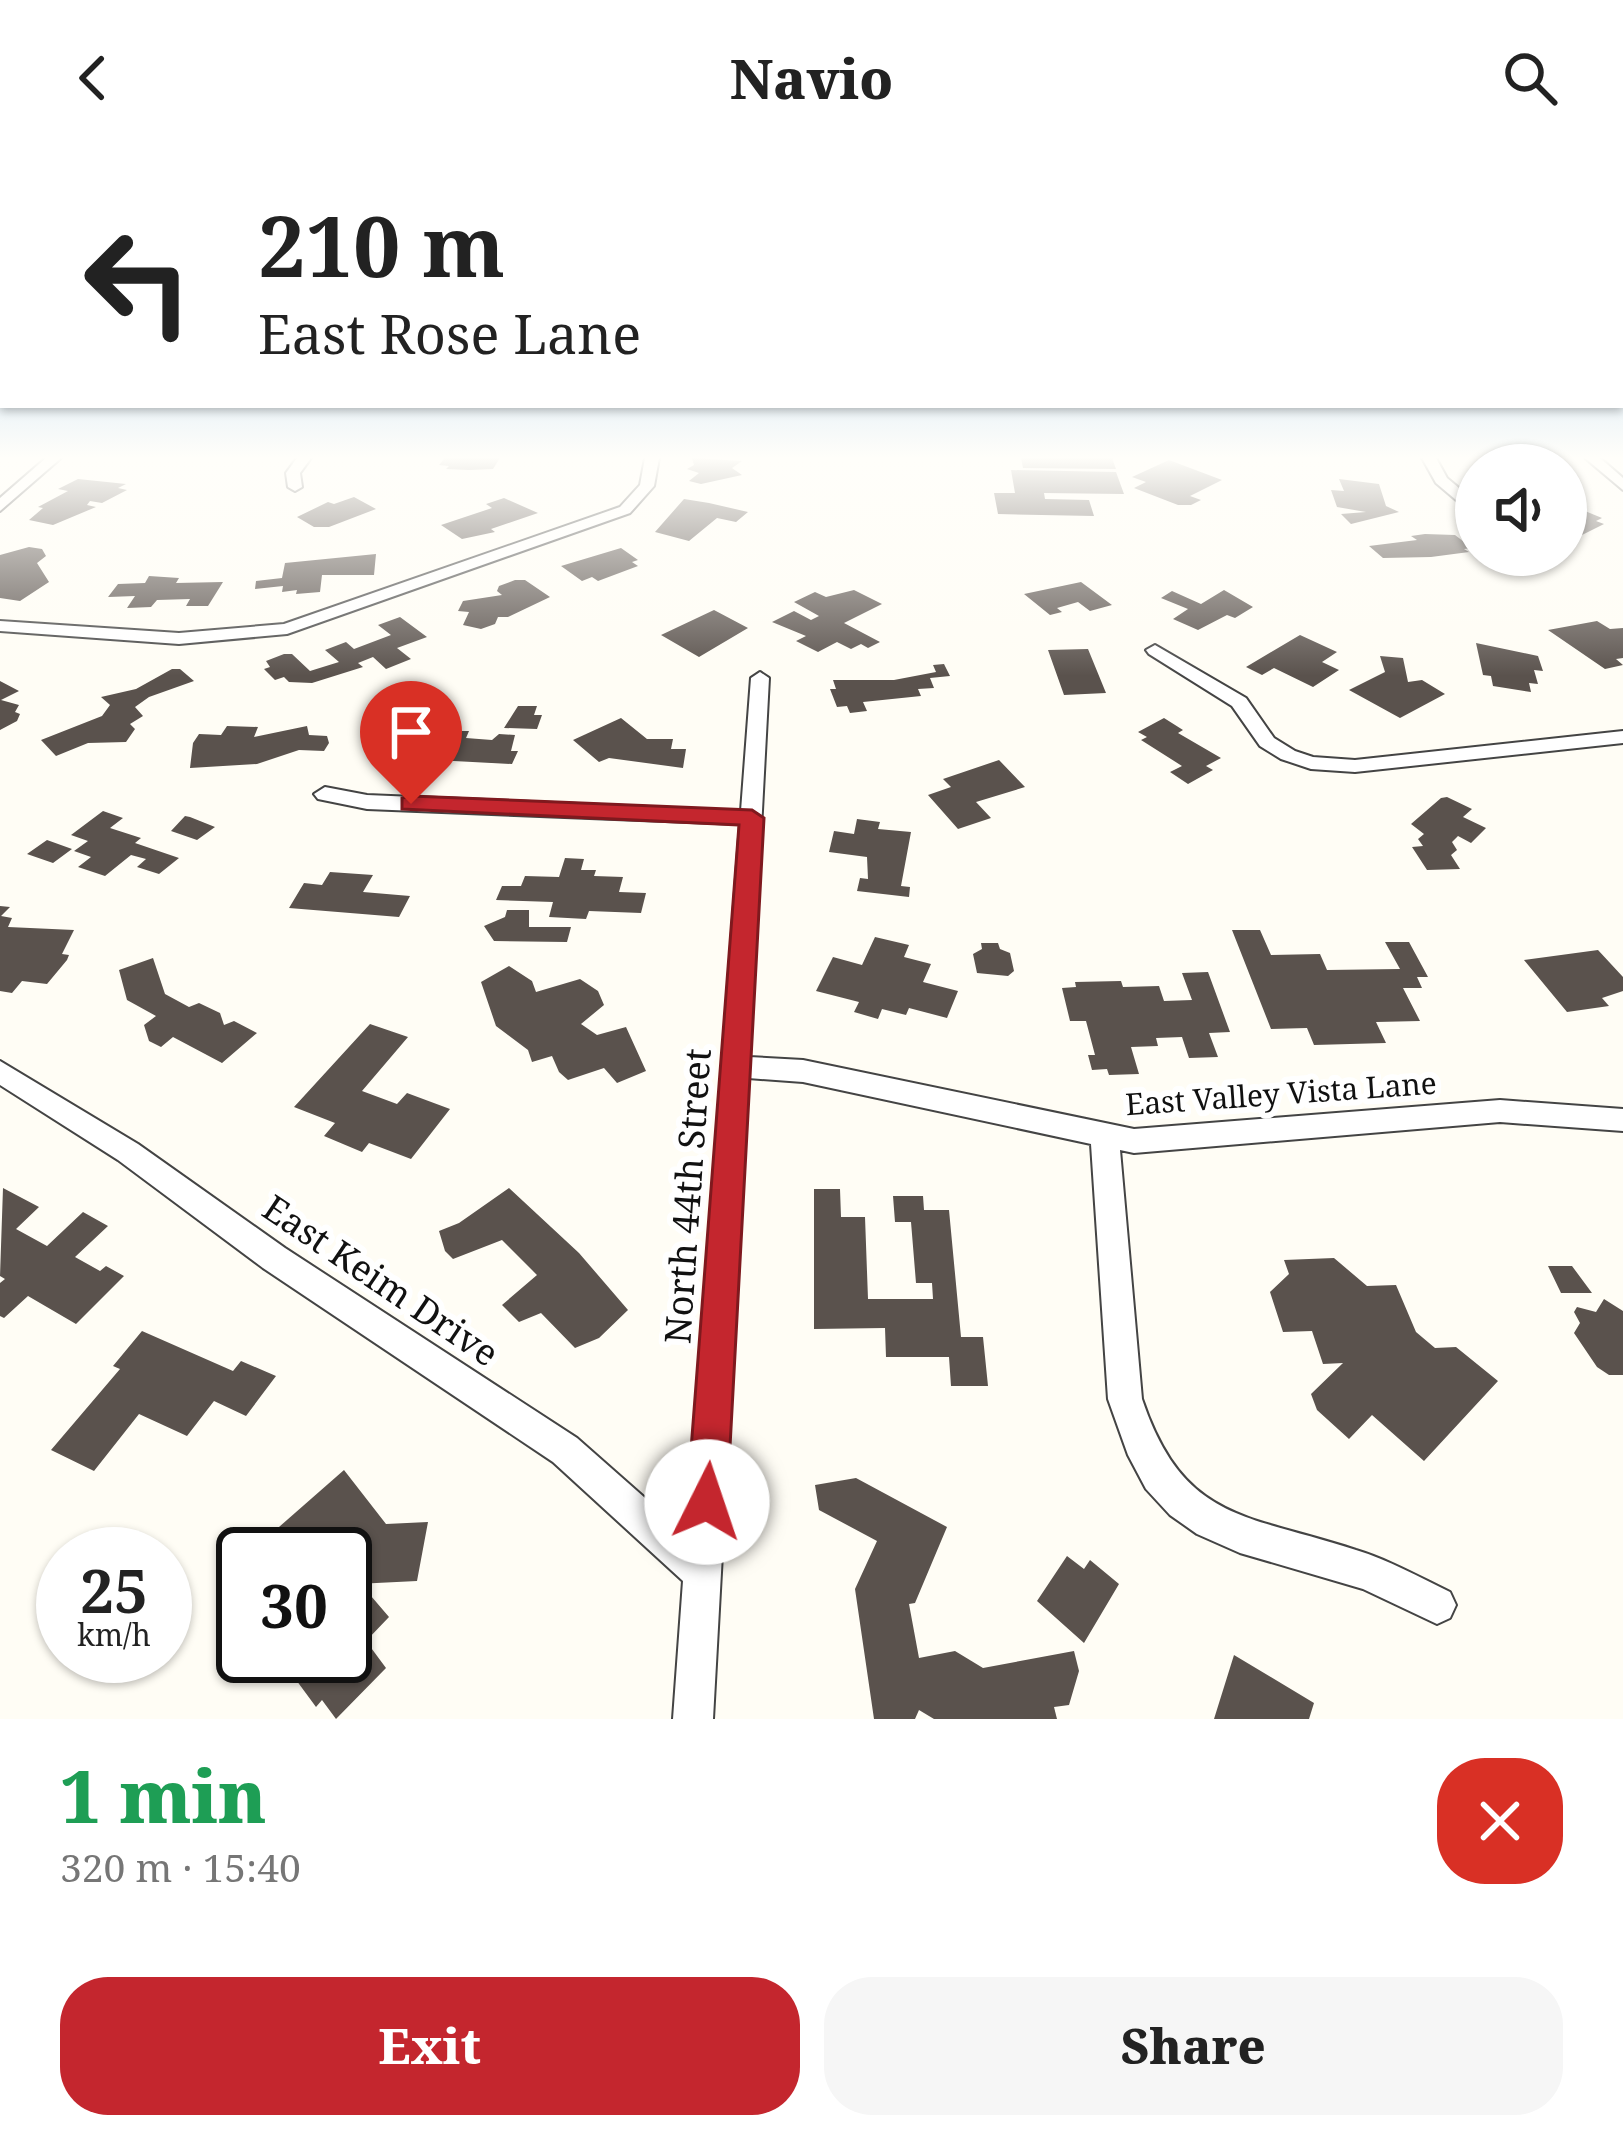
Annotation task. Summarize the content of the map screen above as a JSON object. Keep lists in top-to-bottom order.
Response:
{
  "streets": {
    "street": ["East Valley Vista Lane", "North 44th Street", "East Keim Drive"]
  },
  "crossings": [
    ["East Valley Vista Lane", "North 44th Street"],
    ["North 44th Street", "East Keim Drive"]
  ],
  "page": {
    "header": "Navio",
    "turn": ["210 m", "East Rose Lane"],
    "speed": "25 km/h",
    "limit": "30",
    "heading": ["1 min", "320 m · 15:40"],
    "buttons": ["Exit", "Share"]
  }
}
